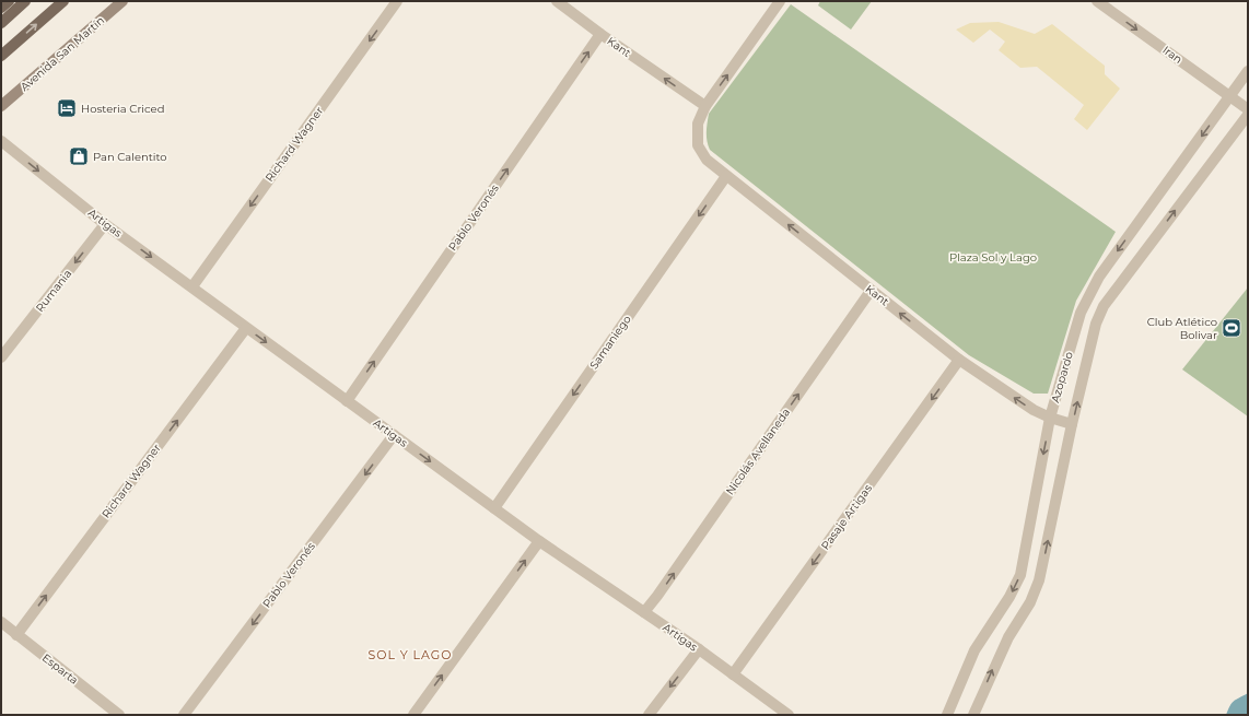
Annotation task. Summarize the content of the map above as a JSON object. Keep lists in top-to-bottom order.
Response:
{
  "streets": {
    "main road": ["Avenida San Martín"],
    "street": [
      "Kant",
      "Iran",
      "Richard Wagner",
      "Pablo Veronés",
      "Artigas",
      "Rumania",
      "Samaniego",
      "Azopardo",
      "Nicolás Avellaneda",
      "Pasaje Artigas",
      "Esparta"
    ]
  },
  "crossings": [
    ["Kant", "Pablo Veronés"],
    ["Kant", "Samaniego"],
    ["Kant", "Azopardo"],
    ["Kant", "Nicolás Avellaneda"],
    ["Kant", "Pasaje Artigas"],
    ["Iran", "Azopardo"],
    ["Richard Wagner", "Artigas"],
    ["Richard Wagner", "Esparta"],
    ["Pablo Veronés", "Artigas"],
    ["Artigas", "Rumania"],
    ["Artigas", "Samaniego"],
    ["Artigas", "Nicolás Avellaneda"],
    ["Artigas", "Pasaje Artigas"]
  ],
  "one_way": [
    "Kant",
    "Iran",
    "Artigas",
    "Rumania",
    "Samaniego",
    "Nicolás Avellaneda",
    "Pasaje Artigas"
  ],
  "districts": ["SOL Y LAGO"],
  "parks": ["Plaza Sol y Lago"],
  "places": {
    "hotel": ["Hosteria Criced"],
    "shop": ["Pan Calentito"],
    "sports": ["Club Atlético Bolivar"]
  }
}
